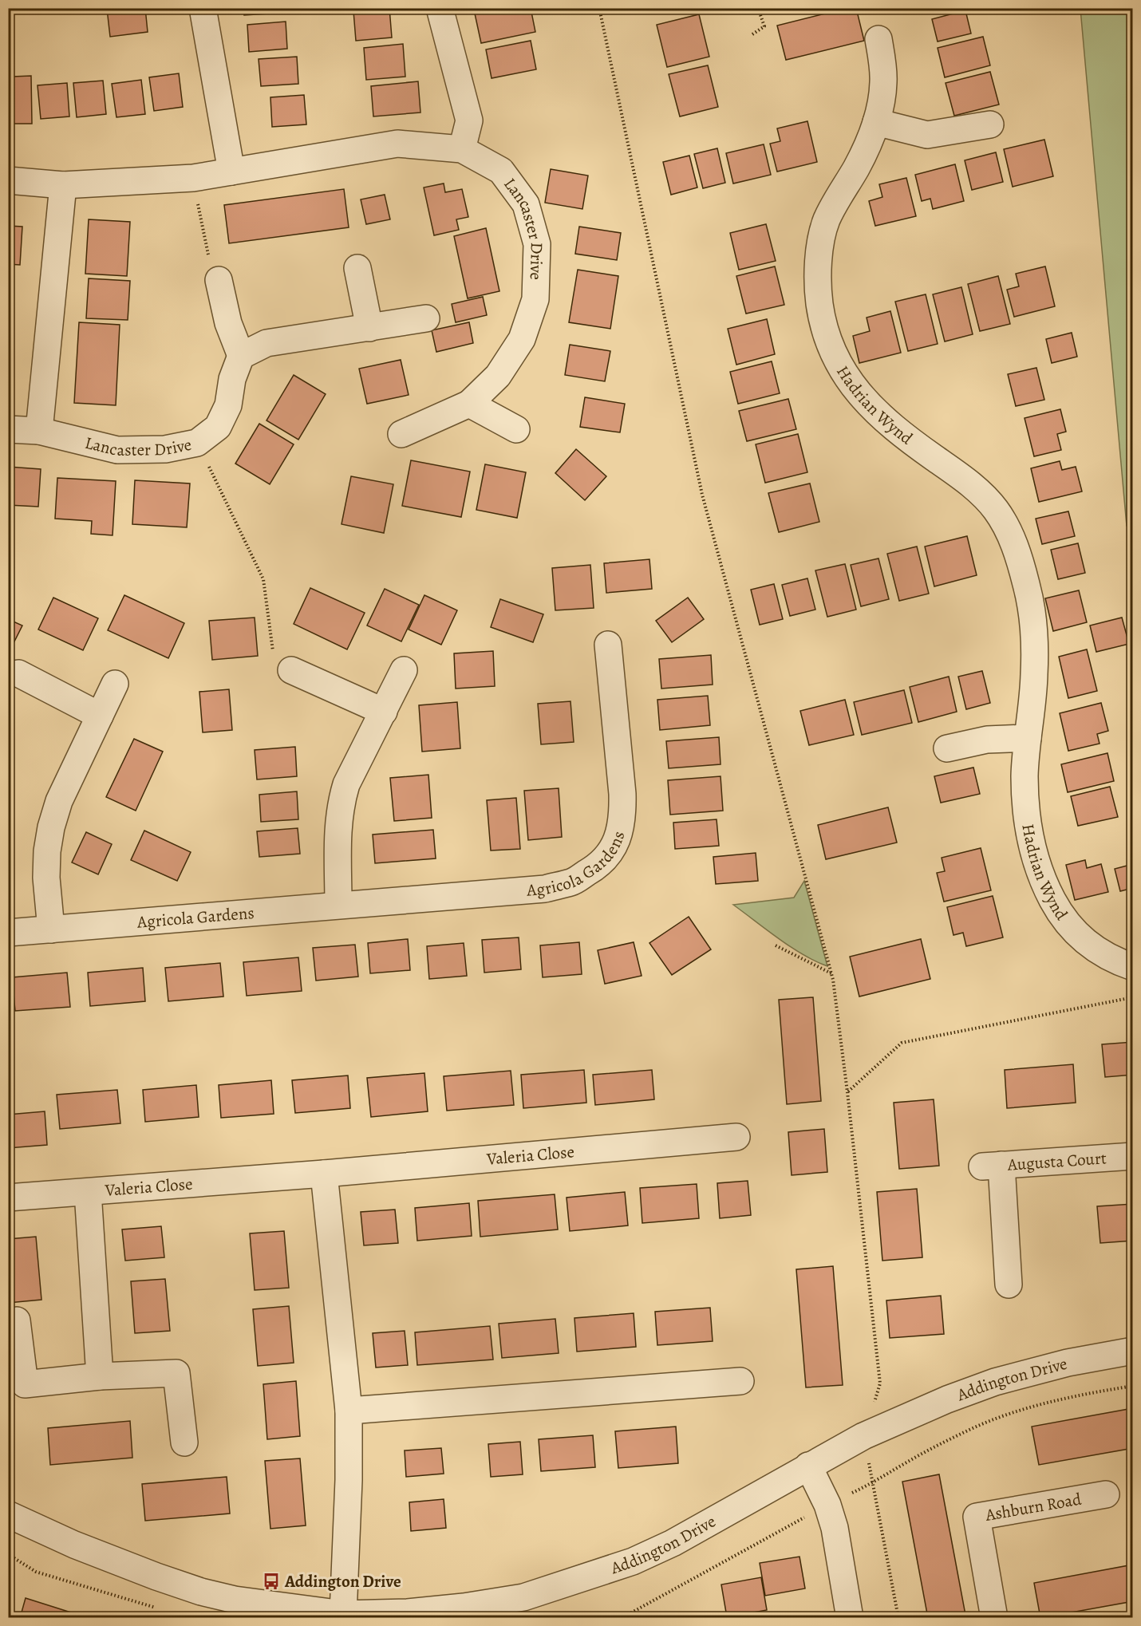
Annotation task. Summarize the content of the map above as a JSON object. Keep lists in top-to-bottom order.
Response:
{
  "streets": {
    "street": [
      "Lancaster Drive",
      "Hadrian Wynd",
      "Agricola Gardens",
      "Valeria Close",
      "Augusta Court",
      "Addington Drive",
      "Ashburn Road"
    ]
  },
  "places": {
    "bus stop": ["Addington Drive"]
  }
}
